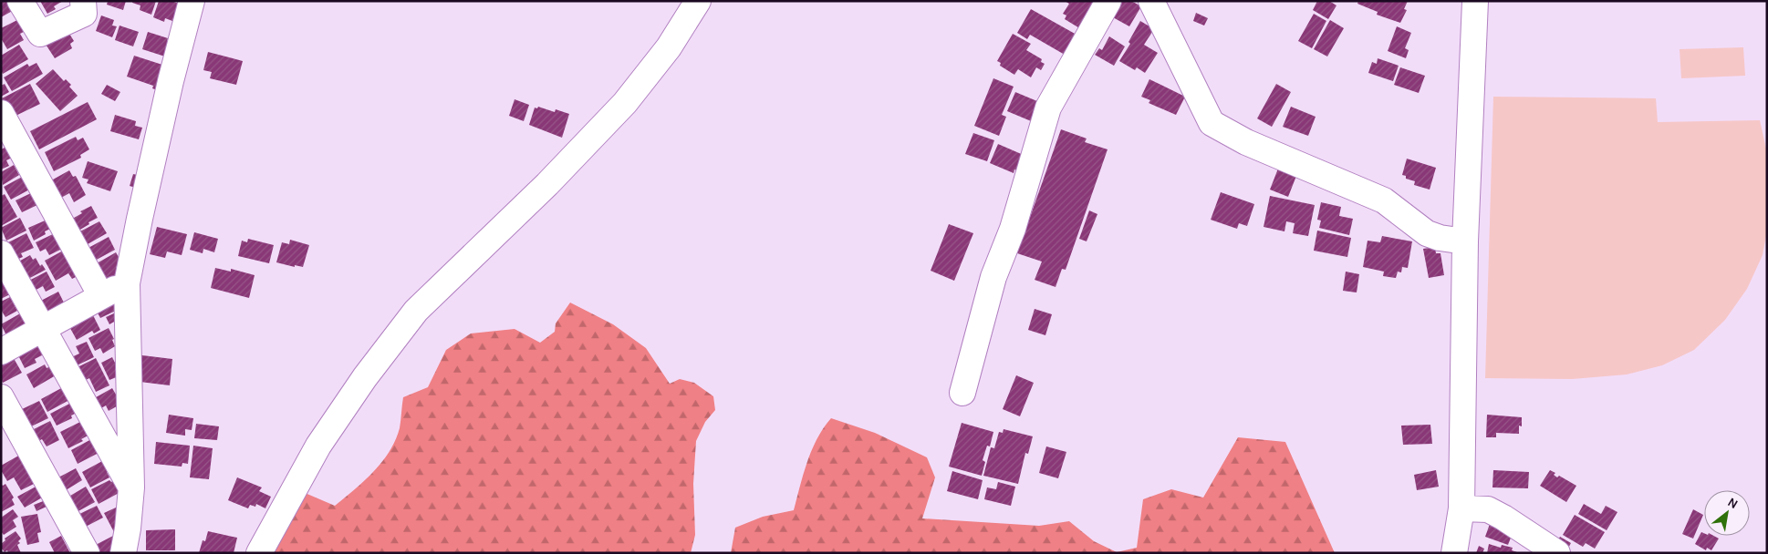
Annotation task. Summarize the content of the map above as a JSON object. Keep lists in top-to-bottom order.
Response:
{
  "north": "top right"
}
